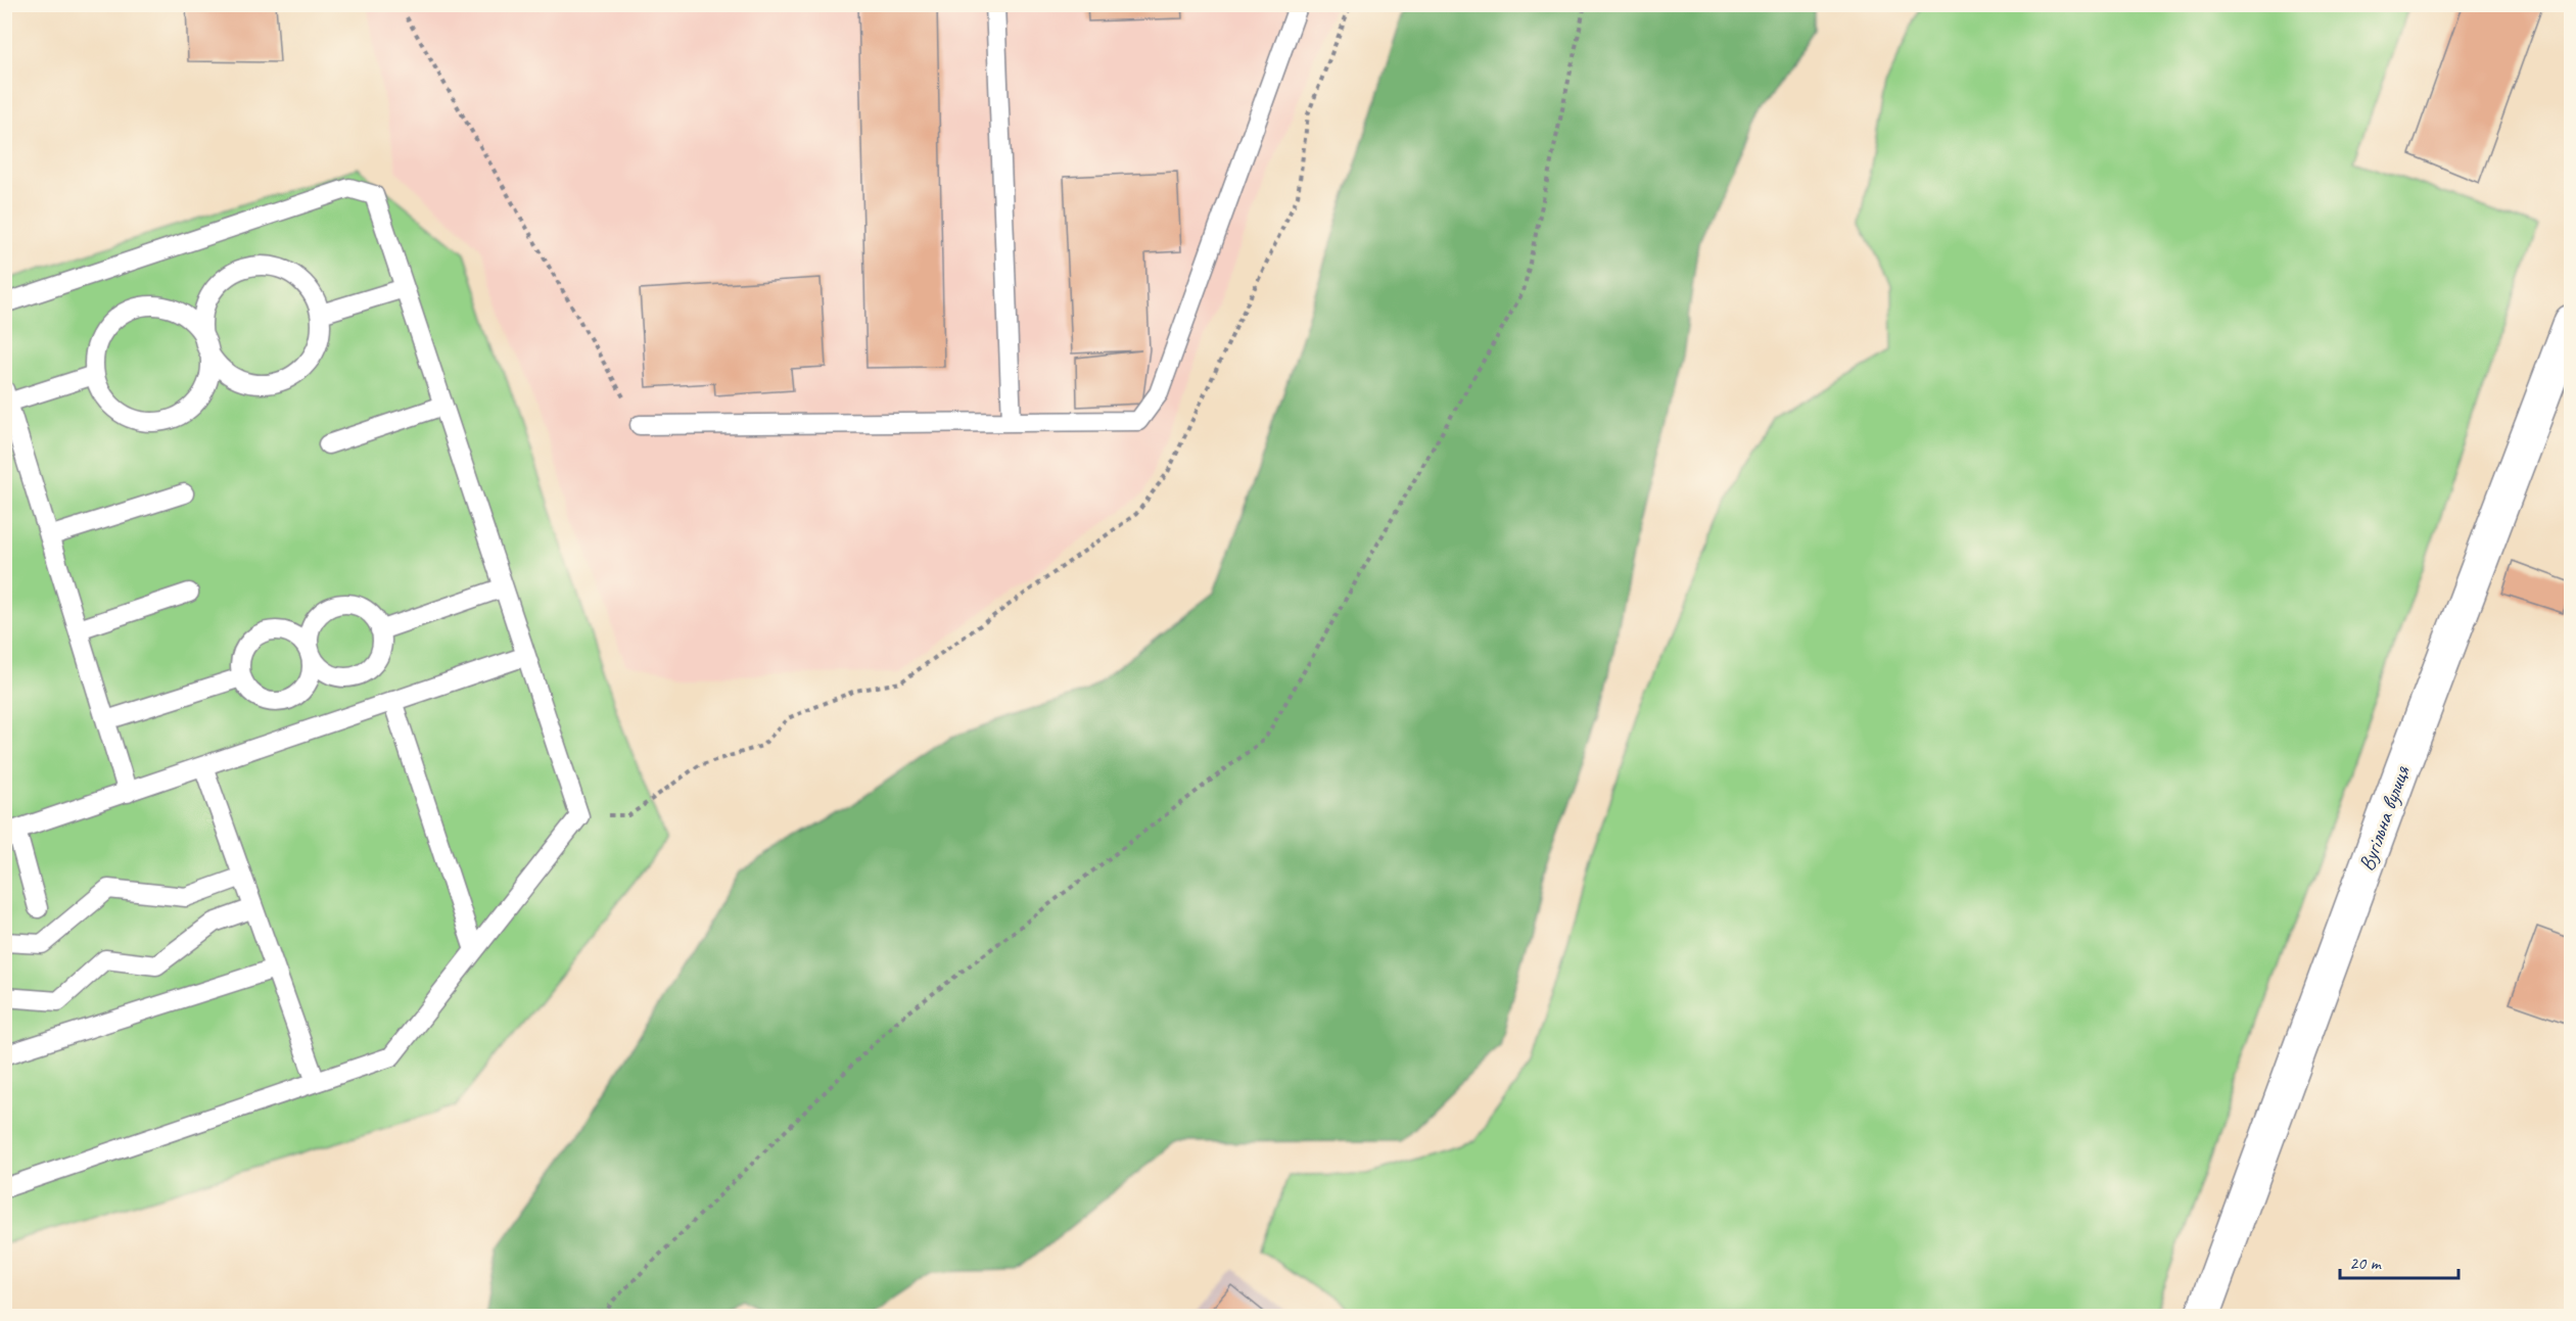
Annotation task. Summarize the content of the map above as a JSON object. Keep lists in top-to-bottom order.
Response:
{
  "streets": {
    "street": ["Вугільна вулиця"]
  },
  "scale_bar": "20 m"
}
